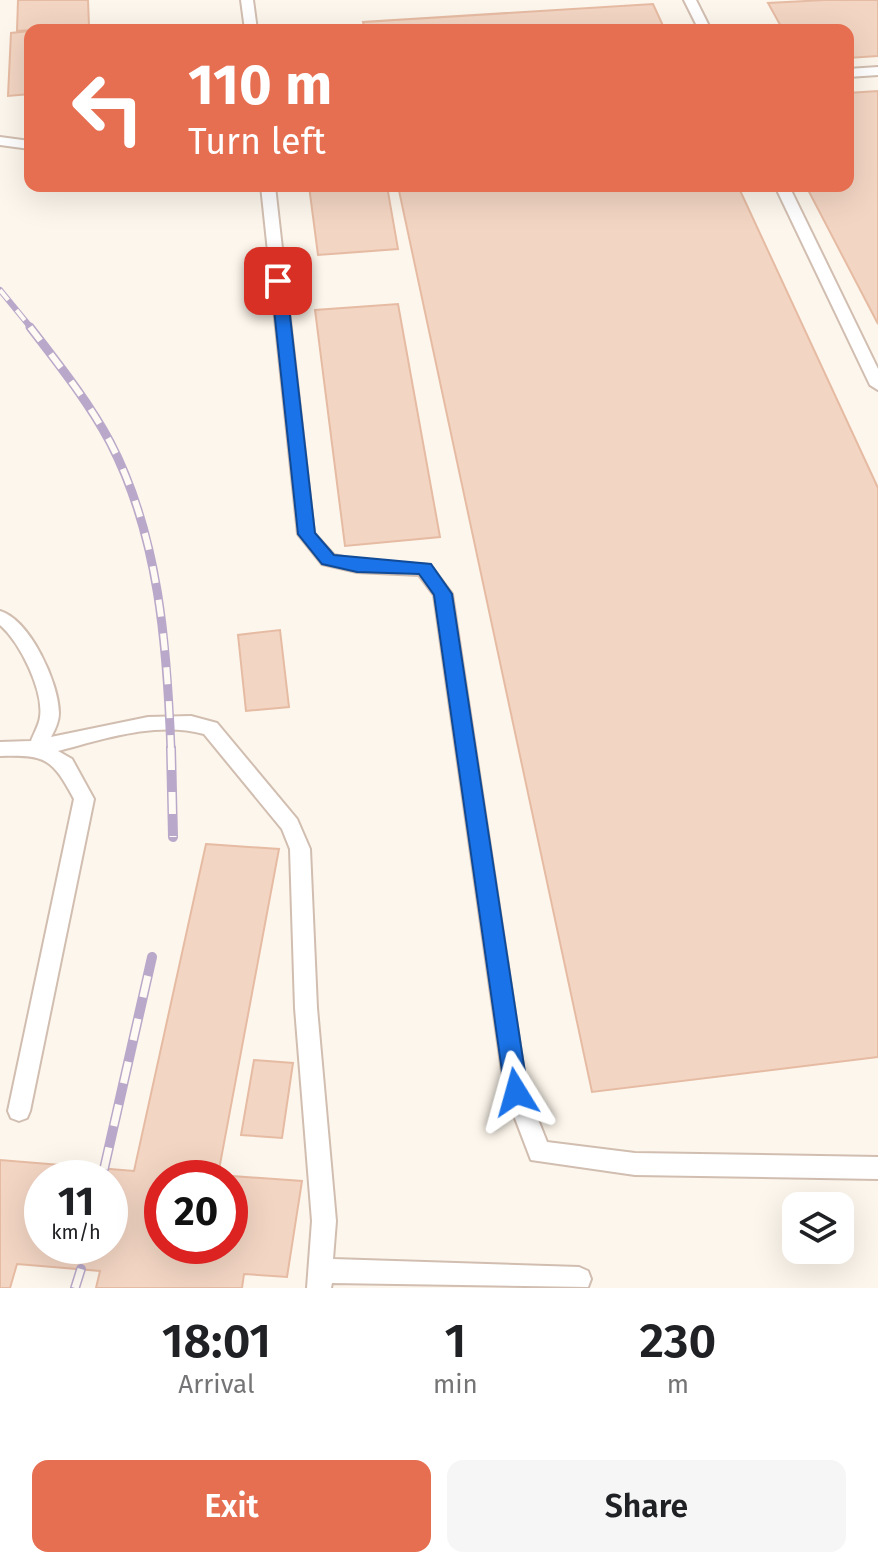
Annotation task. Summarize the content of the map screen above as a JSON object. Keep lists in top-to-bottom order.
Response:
{
  "page": {
    "turn": ["110 m", "Turn left"],
    "speed": "11 km/h",
    "limit": "20",
    "eta": [
      "18:01",
      "Arrival",
      "1",
      "min",
      "230",
      "m"
    ],
    "buttons": ["Exit", "Share"]
  }
}
